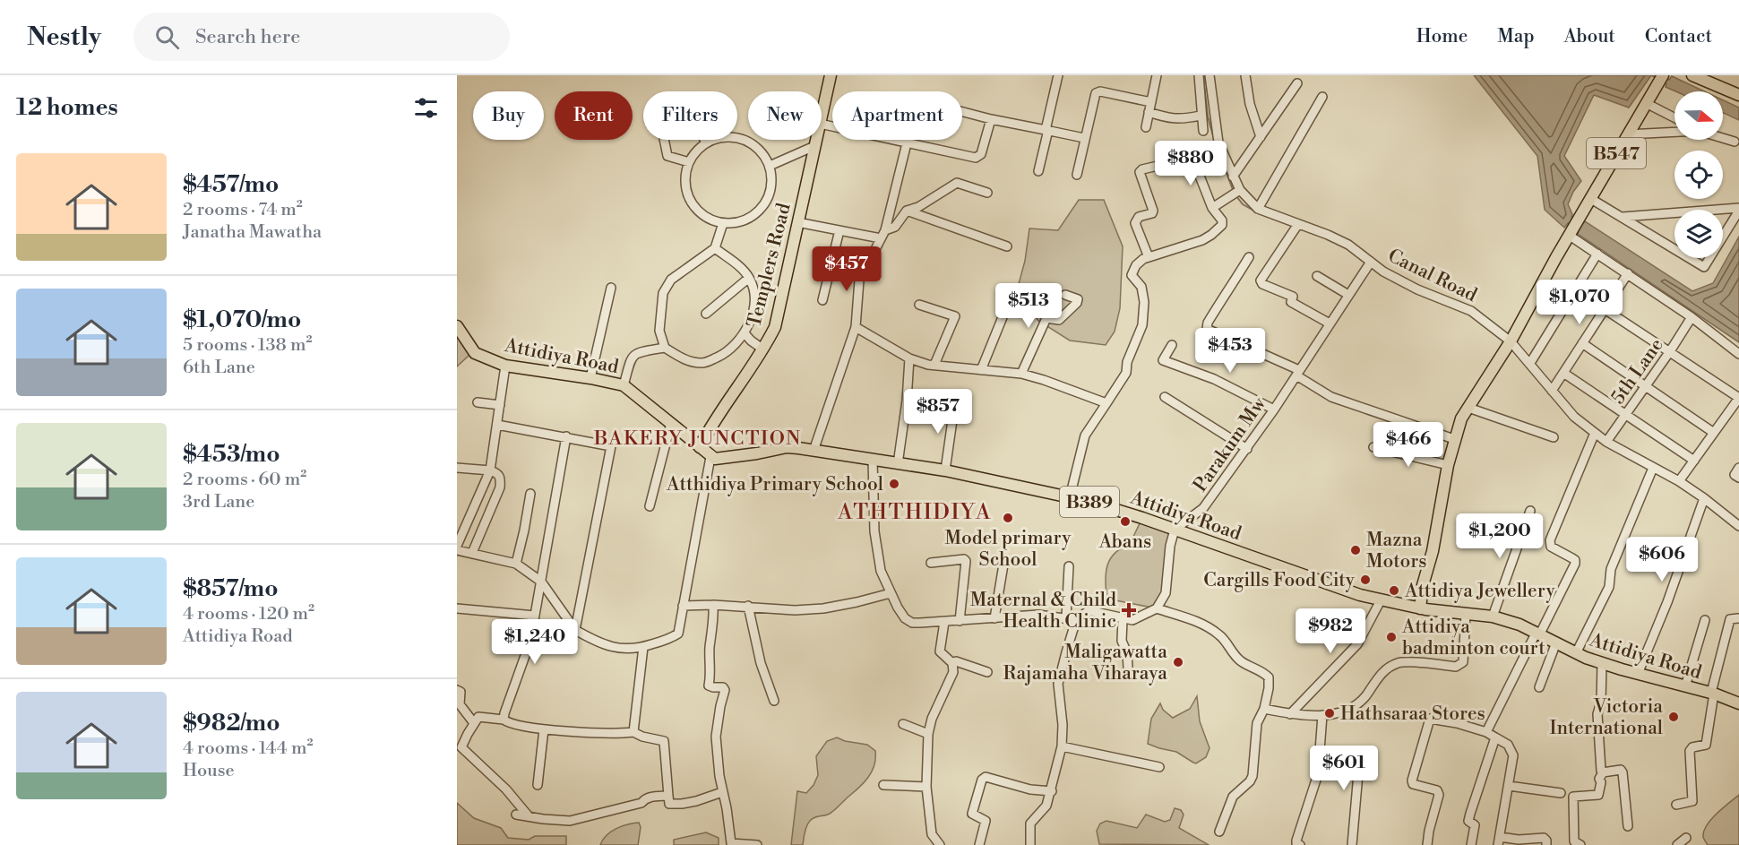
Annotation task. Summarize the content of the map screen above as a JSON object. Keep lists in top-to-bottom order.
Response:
{
  "streets": {
    "main road": [
      "B547",
      "Templers Road",
      "Attidiya Road",
      "B389"
    ],
    "street": ["Canal Road", "5th Lane", "Parakum Mw"]
  },
  "crossings": [
    ["B547", "Canal Road"],
    ["B547", "Attidiya Road"],
    ["Templers Road", "Attidiya Road"],
    ["Canal Road", "5th Lane"],
    ["Canal Road", "Parakum Mw"],
    ["Attidiya Road", "Parakum Mw"]
  ],
  "districts": ["BAKERY JUNCTION", "ATHTHIDIYA"],
  "places": {
    "other": [
      "Atthidiya Primary School",
      "Model primary School",
      "Abans",
      "Mazna Motors",
      "Cargills Food City",
      "Attidiya Jewellery",
      "Attidiya badminton court",
      "Maligawatta Rajamaha Viharaya",
      "Hathsaraa Stores",
      "Victoria International"
    ],
    "health": ["Maternal & Child Health Clinic"]
  },
  "north": "right",
  "page": {
    "header": "Nestly",
    "search": "Search here",
    "nav": [
      "Home",
      "Map",
      "About",
      "Contact"
    ],
    "heading": "12 homes",
    "chip": [
      "Buy",
      "Rent",
      "Filters",
      "New",
      "Apartment"
    ],
    "list": [
      {
        "name": "$457/mo",
        "note": "2 rooms · 74 m² · Janatha Mawatha"
      },
      {
        "name": "$1,070/mo",
        "note": "5 rooms · 138 m² · 6th Lane"
      },
      {
        "name": "$453/mo",
        "note": "2 rooms · 60 m² · 3rd Lane"
      },
      {
        "name": "$857/mo",
        "note": "4 rooms · 120 m² · Attidiya Road"
      },
      {
        "name": "$982/mo",
        "note": "4 rooms · 144 m² · House"
      }
    ],
    "price": [
      "$880",
      "$457",
      "$1,070",
      "$513",
      "$453",
      "$857",
      "$466",
      "$1,200",
      "$606",
      "$982",
      "$1,240",
      "$601"
    ]
  }
}
